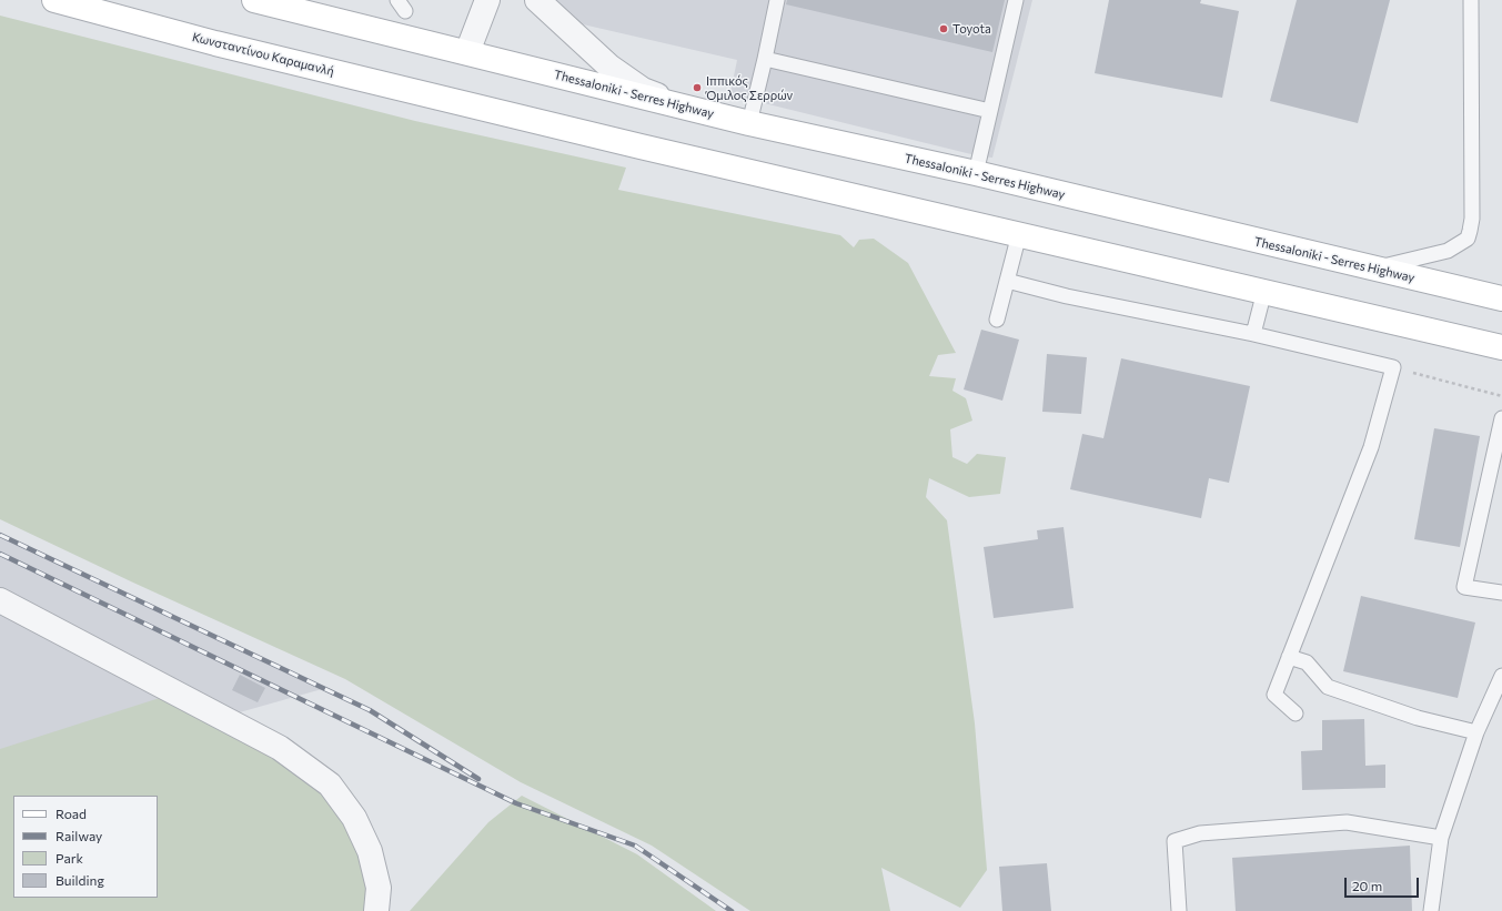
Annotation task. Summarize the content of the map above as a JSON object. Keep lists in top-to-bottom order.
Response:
{
  "streets": {
    "main road": ["Κωνσταντίνου Καραμανλή", "Thessaloniki - Serres Highway"]
  },
  "places": ["Toyota", "Ιππικός Όμιλος Σερρών"],
  "legend": [
    "Road",
    "Railway",
    "Park",
    "Building"
  ],
  "scale_bar": "20 m"
}
